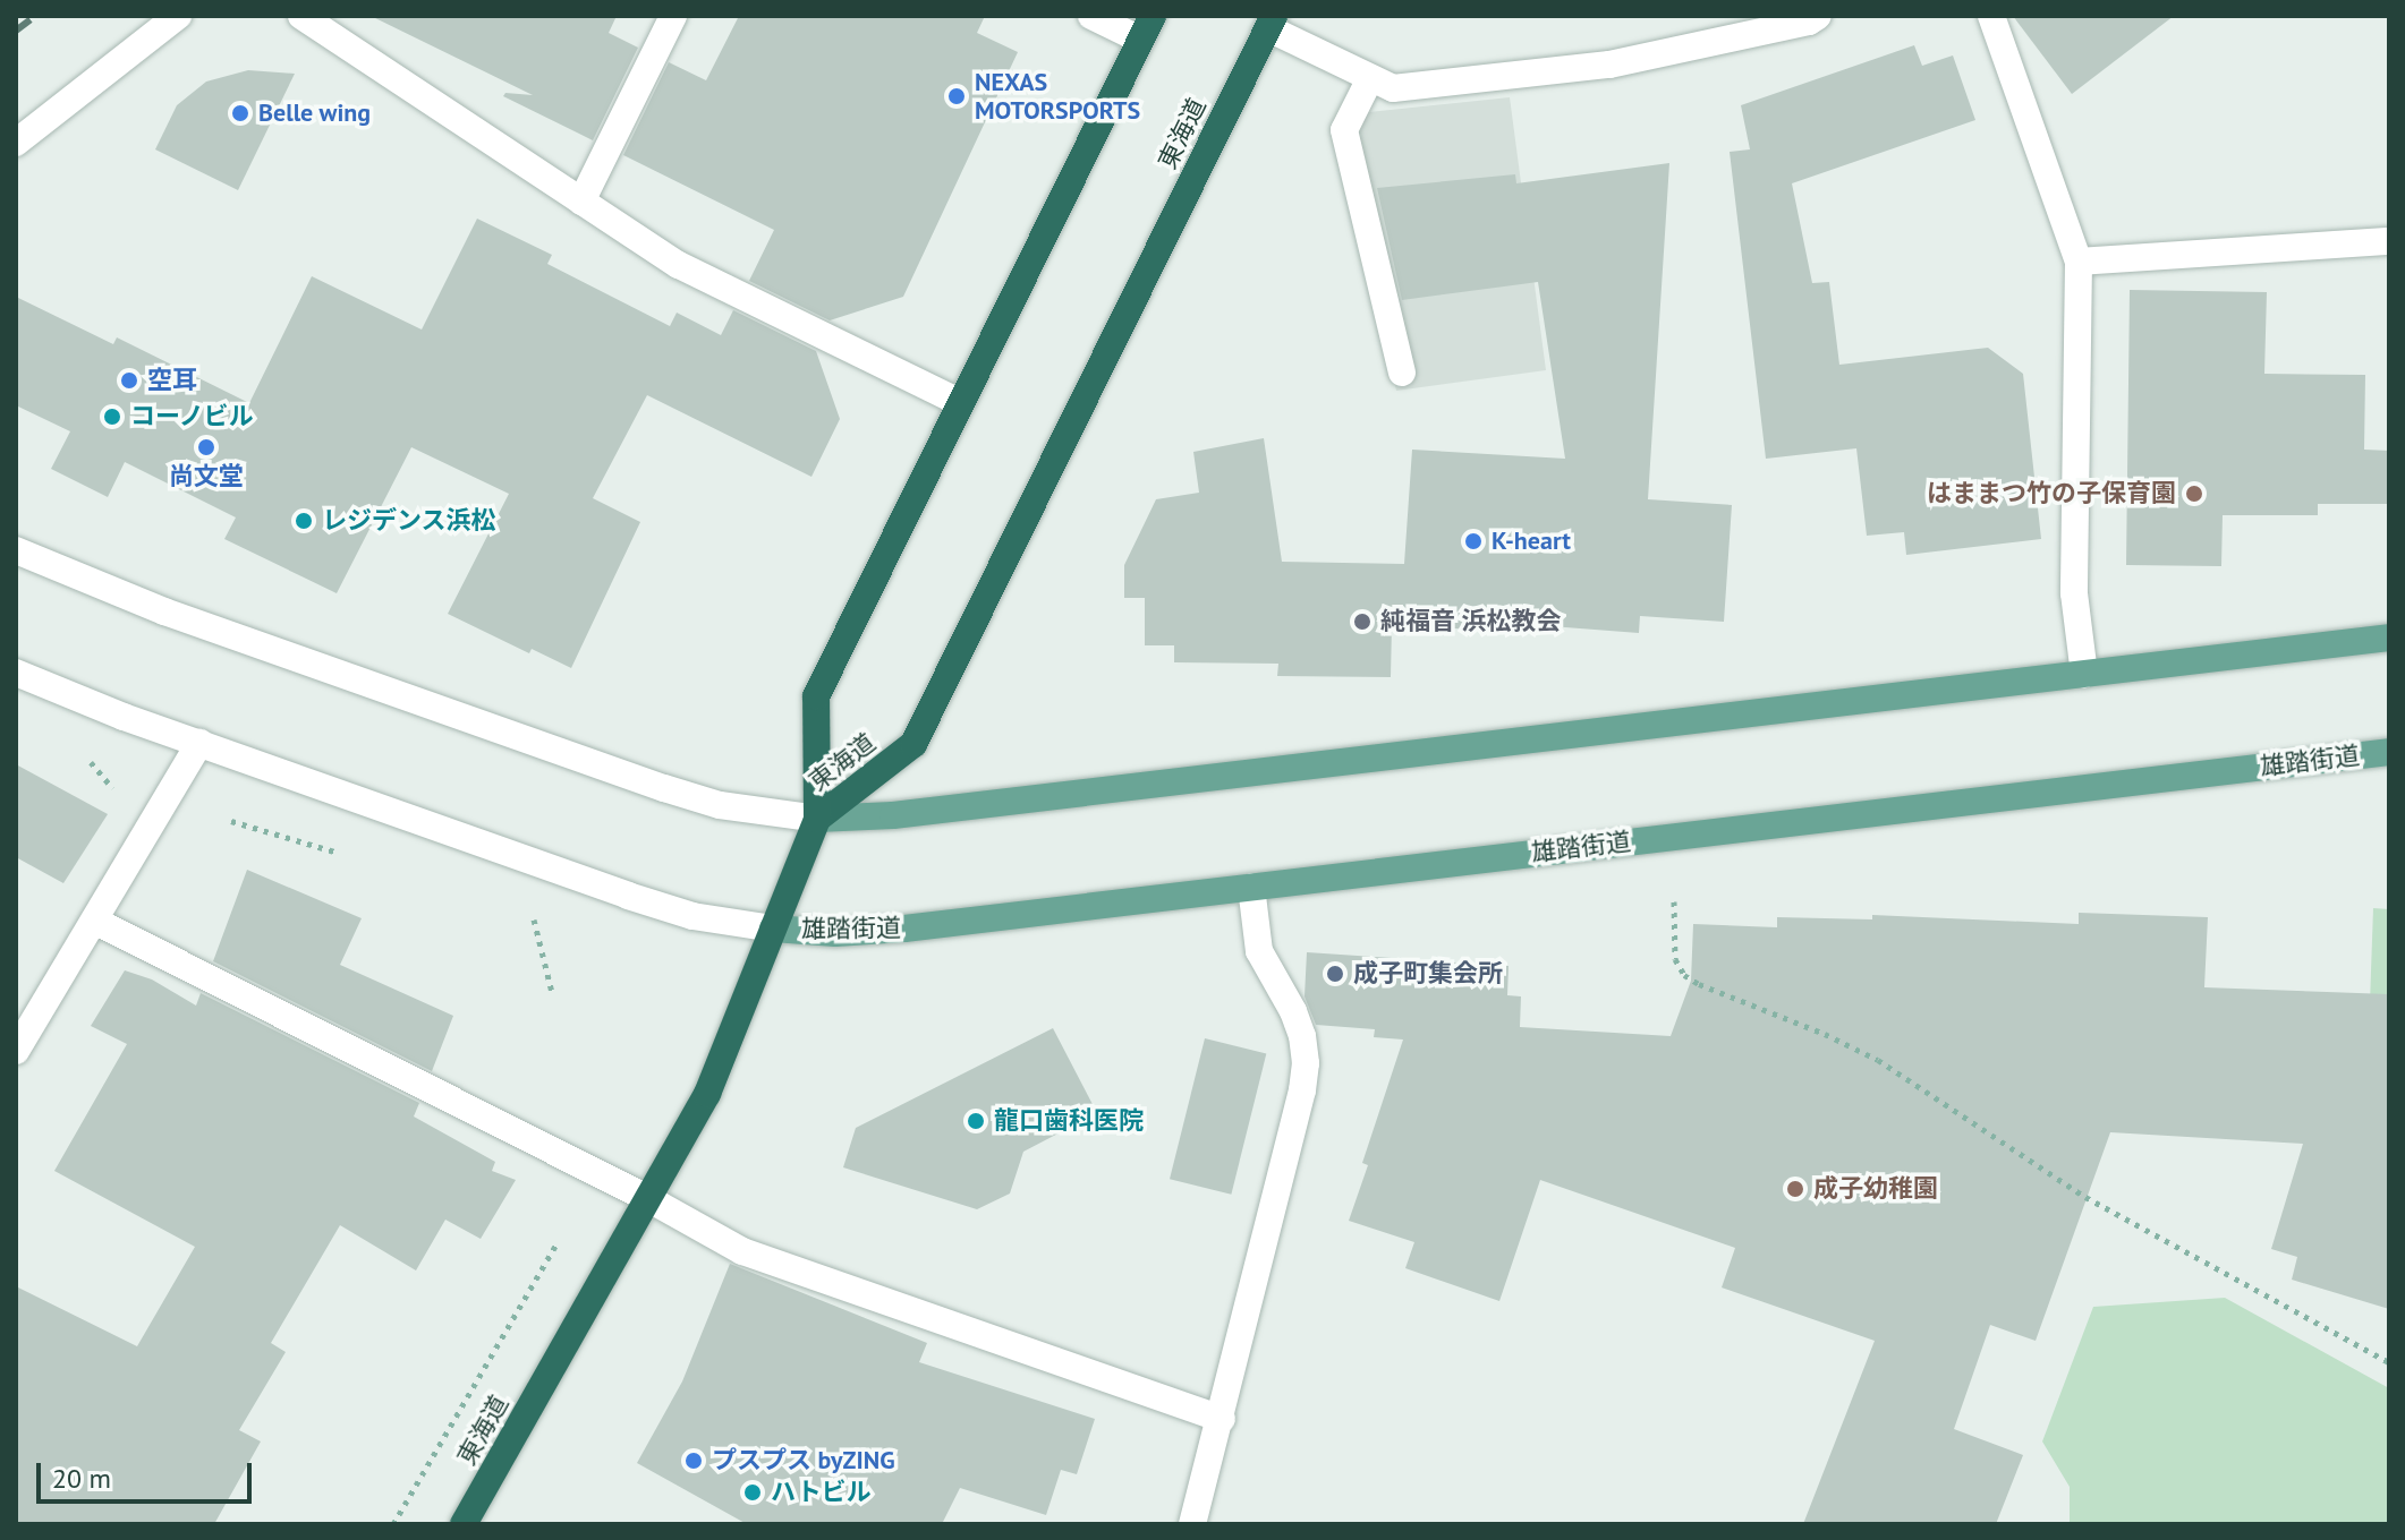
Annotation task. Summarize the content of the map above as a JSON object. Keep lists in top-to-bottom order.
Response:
{
  "streets": {
    "highway": ["東海道"],
    "main road": ["雄踏街道"]
  },
  "crossings": [
    ["東海道", "雄踏街道"]
  ],
  "places": [
    "NEXAS MOTORSPORTS",
    "Belle wing",
    "空耳",
    "コーノビル",
    "尚文堂",
    "はままつ竹の子保育園",
    "レジデンス浜松",
    "K-heart",
    "純福音 浜松教会",
    "成子町集会所",
    "龍口歯科医院",
    "成子幼稚園",
    "プスプス byZING",
    "ハトビル"
  ],
  "scale_bar": "20 m"
}
